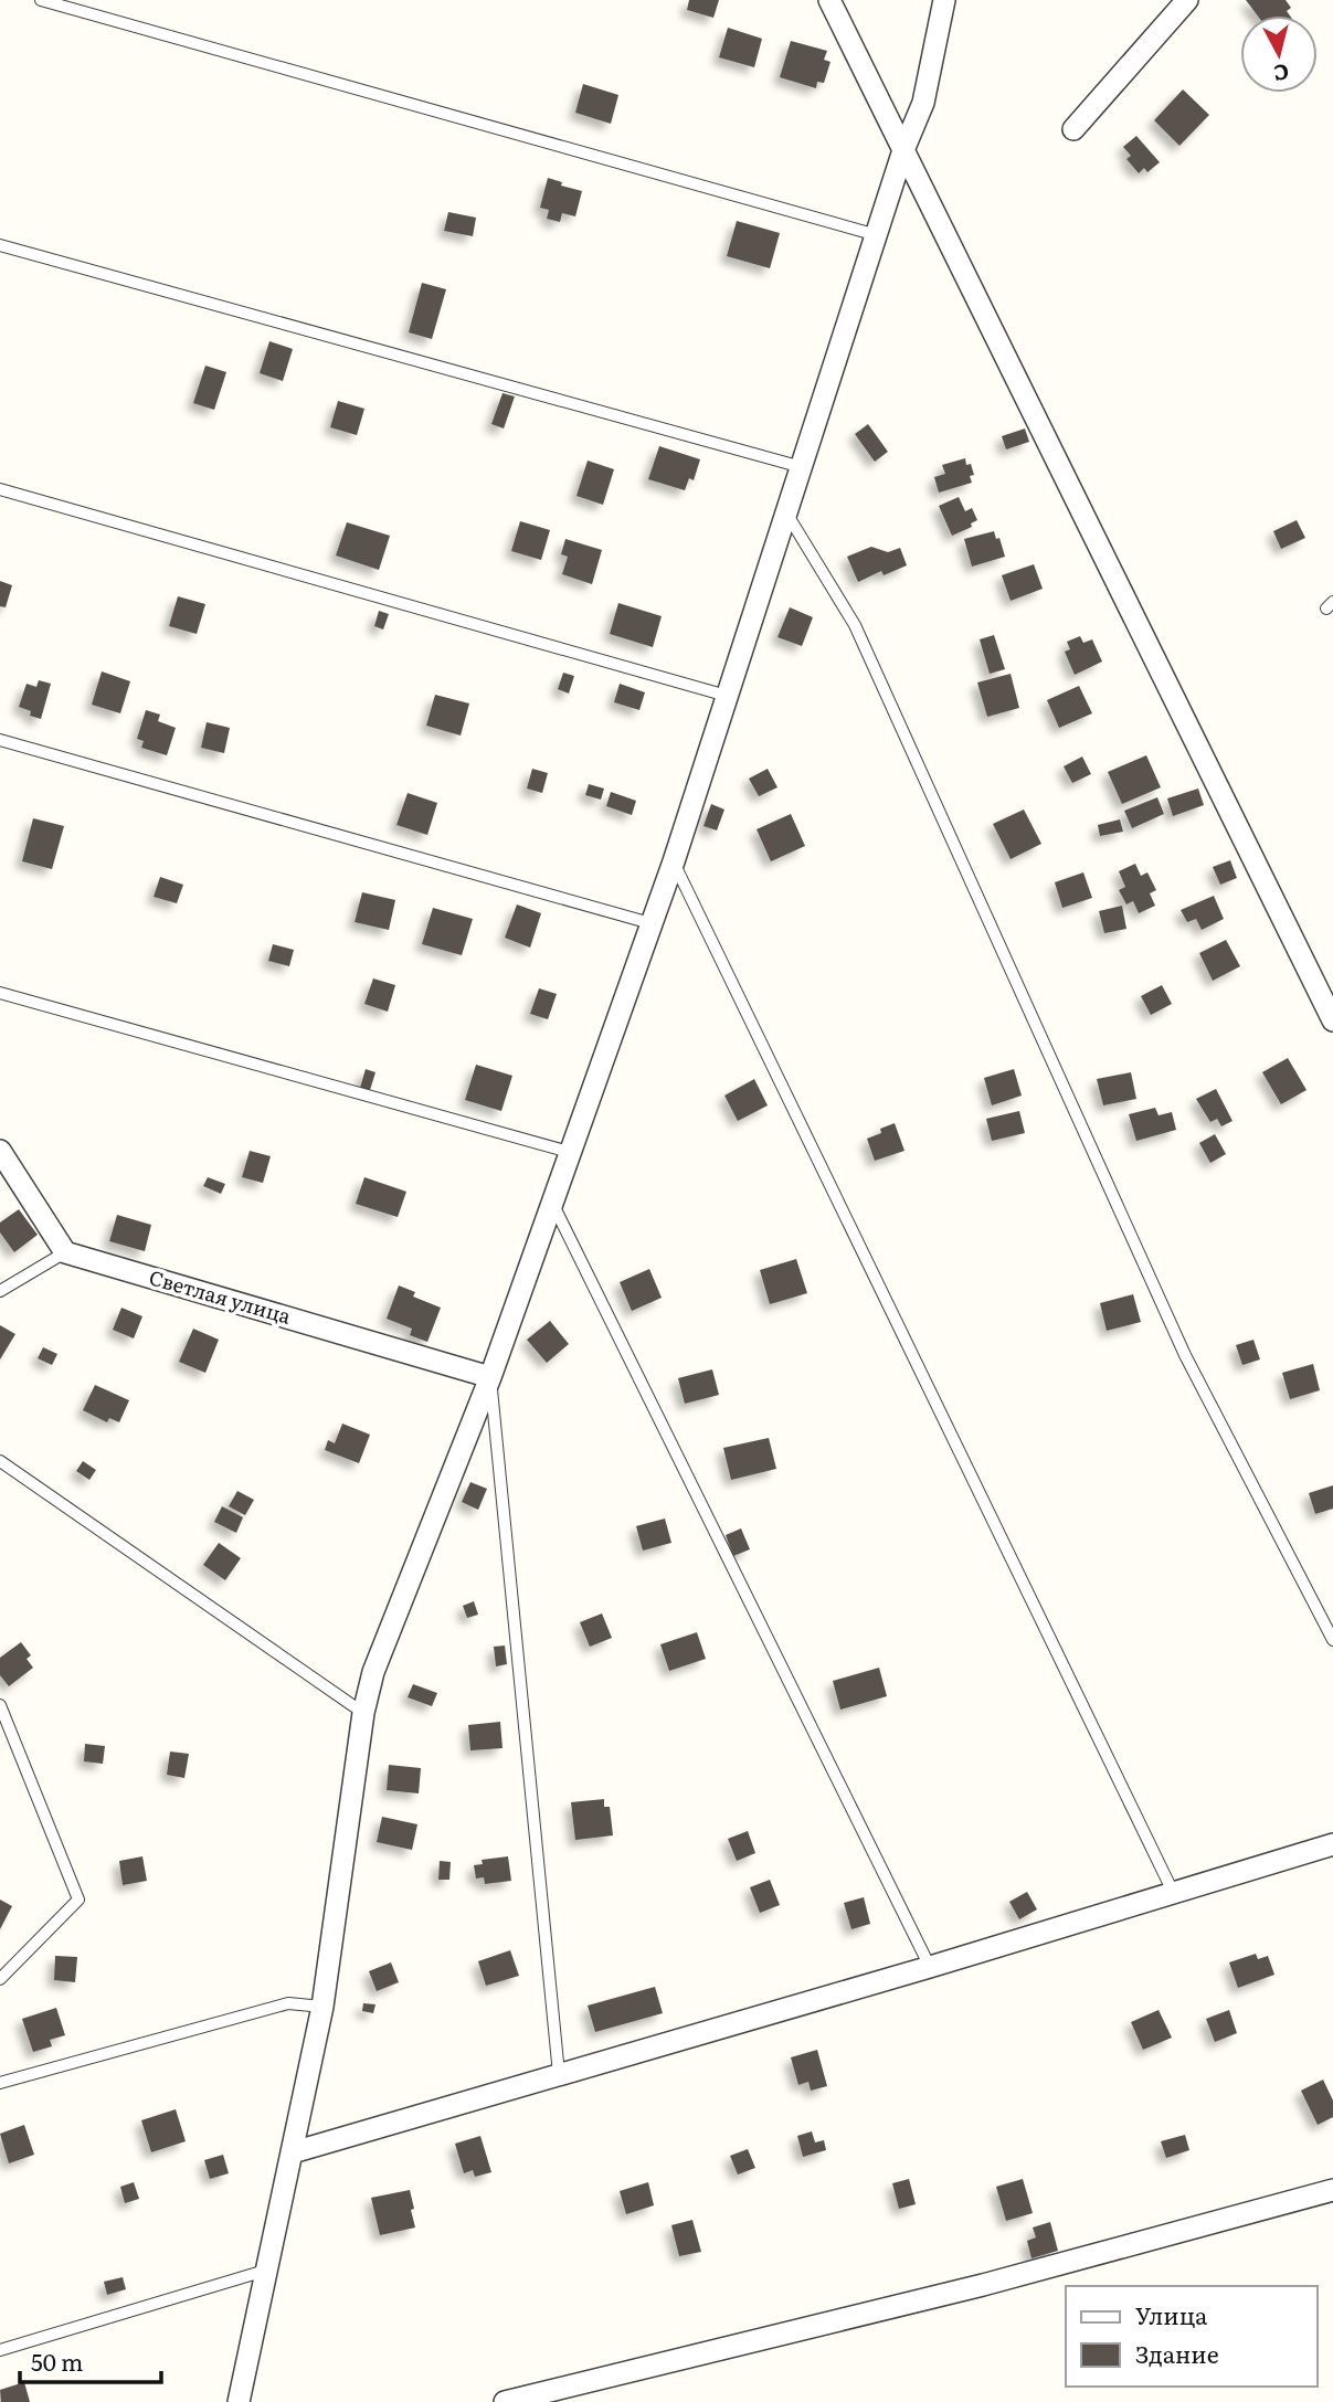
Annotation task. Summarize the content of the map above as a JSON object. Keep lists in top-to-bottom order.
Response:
{
  "streets": {
    "street": ["Светлая улица"]
  },
  "legend": ["Улица", "Здание"],
  "scale_bar": "50 m",
  "north": "bottom"
}
